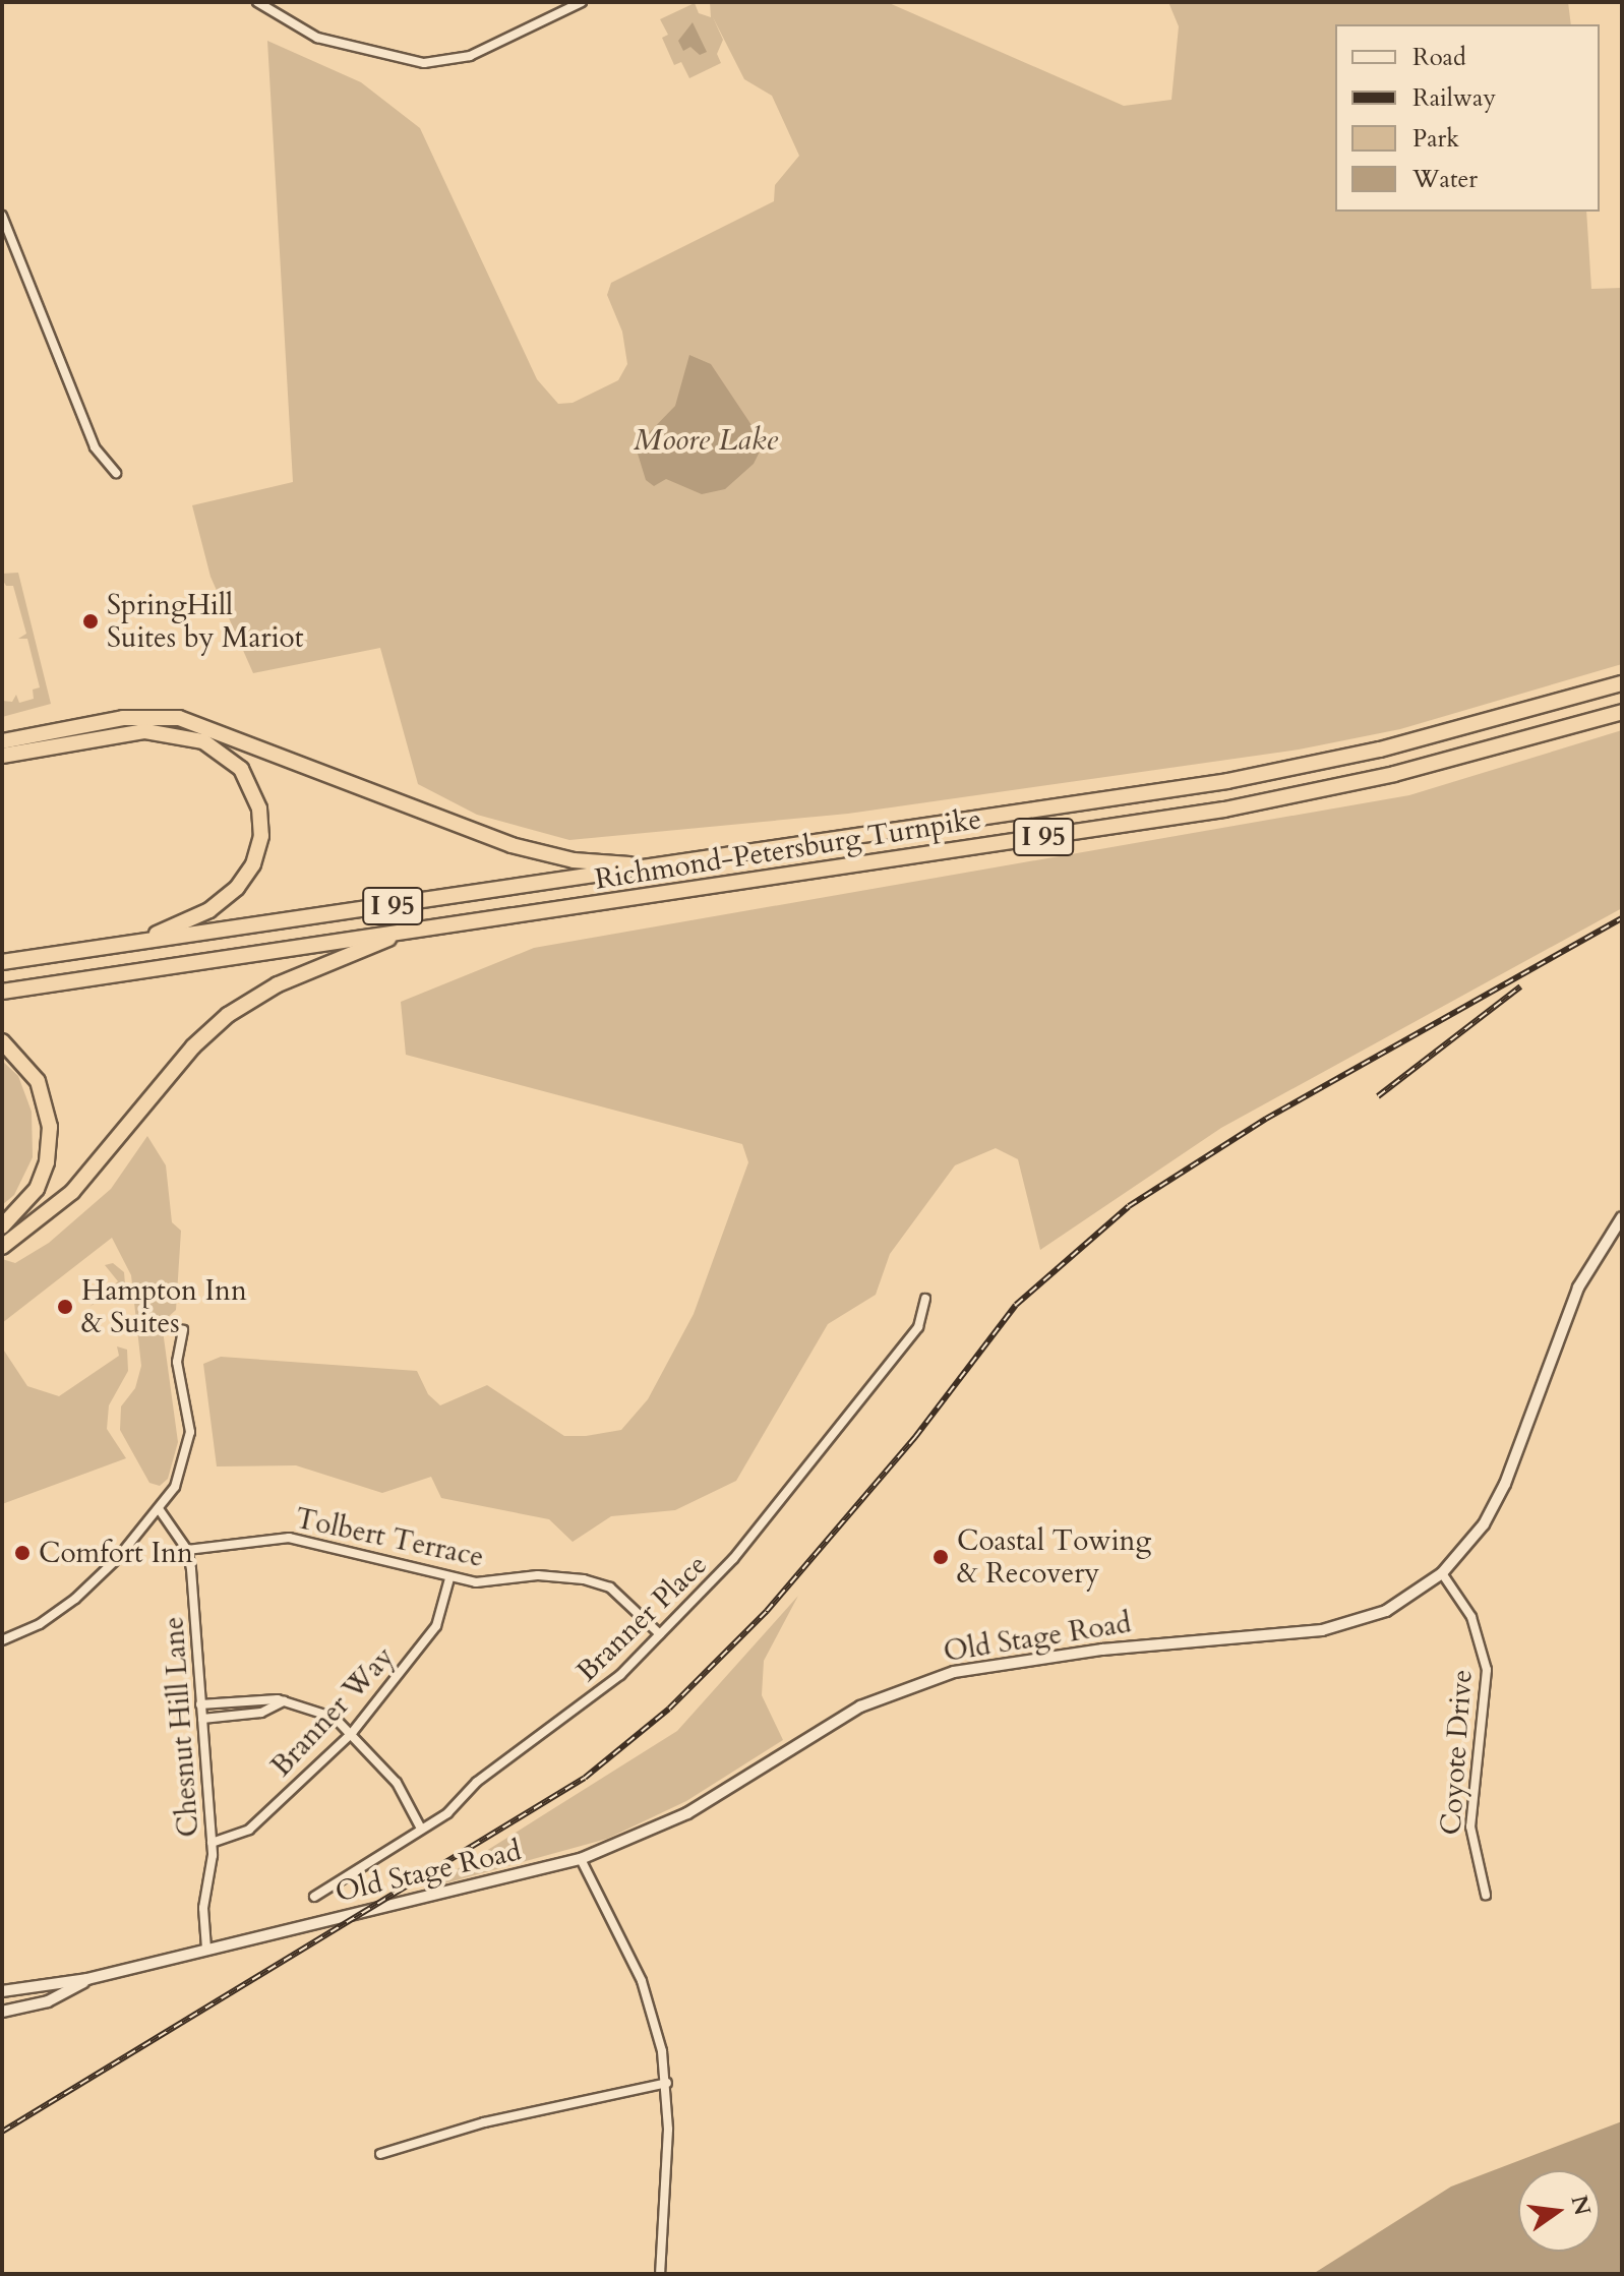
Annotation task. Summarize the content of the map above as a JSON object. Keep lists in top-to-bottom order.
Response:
{
  "streets": {
    "highway": ["I 95", "Richmond-Petersburg Turnpike"],
    "street": [
      "Tolbert Terrace",
      "Branner Place",
      "Old Stage Road",
      "Branner Way",
      "Chesnut Hill Lane",
      "Coyote Drive"
    ]
  },
  "crossings": [
    ["Tolbert Terrace", "Branner Place"],
    ["Tolbert Terrace", "Branner Way"],
    ["Tolbert Terrace", "Chesnut Hill Lane"],
    ["Old Stage Road", "Chesnut Hill Lane"],
    ["Old Stage Road", "Coyote Drive"],
    ["Branner Way", "Chesnut Hill Lane"]
  ],
  "water": ["Moore Lake"],
  "places": [
    "SpringHill Suites by Mariot",
    "Hampton Inn & Suites",
    "Comfort Inn",
    "Coastal Towing & Recovery"
  ],
  "legend": [
    "Road",
    "Railway",
    "Park",
    "Water"
  ],
  "north": "right"
}
